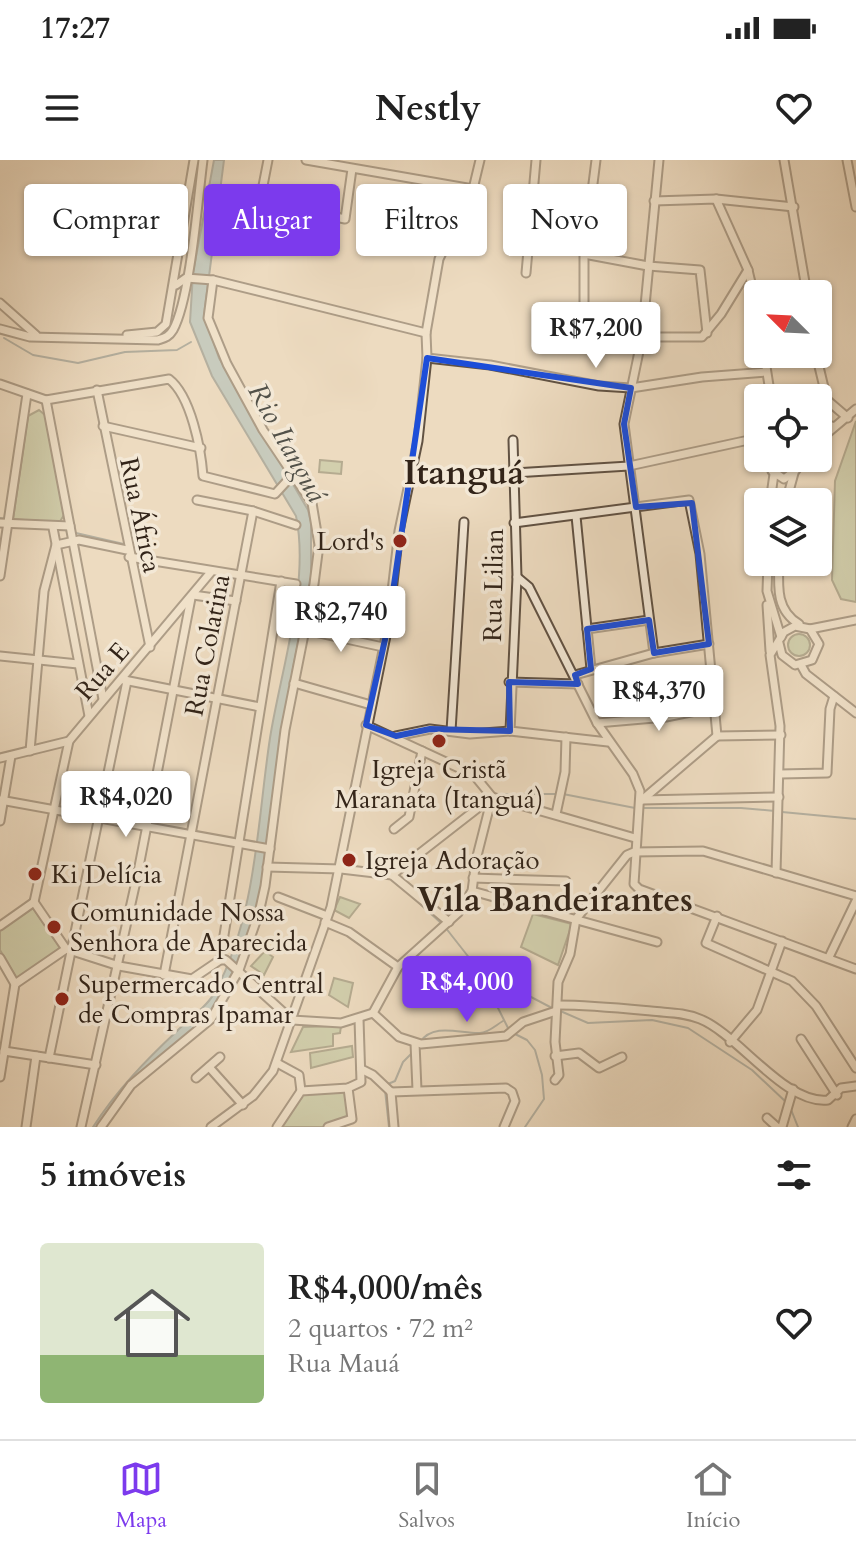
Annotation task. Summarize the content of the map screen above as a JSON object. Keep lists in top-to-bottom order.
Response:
{
  "streets": {
    "street": [
      "Rua África",
      "Rua Lilian",
      "Rua Colatina",
      "Rua E"
    ]
  },
  "crossings": [
    ["Rua África", "Rua Colatina"],
    ["Rua África", "Rua E"]
  ],
  "districts": ["Itanguá", "Vila Bandeirantes"],
  "water": ["Rio Itanguá"],
  "places": [
    "Lord's",
    "Igreja Cristã Maranata (Itanguá)",
    "Igreja Adoração",
    "Ki Delícia",
    "Comunidade Nossa Senhora de Aparecida",
    "Supermercado Central de Compras Ipamar"
  ],
  "north": "top left",
  "page": {
    "status": "17:27",
    "header": "Nestly",
    "chip": [
      "Comprar",
      "Alugar",
      "Filtros",
      "Novo"
    ],
    "price": [
      "R$7,200",
      "R$2,740",
      "R$4,370",
      "R$4,020",
      "R$4,000"
    ],
    "heading": "5 imóveis",
    "list": [
      {
        "name": "R$4,000/mês",
        "note": "2 quartos · 72 m² · Rua Mauá"
      }
    ],
    "tabs": ["Mapa", "Salvos", "Início"]
  }
}
